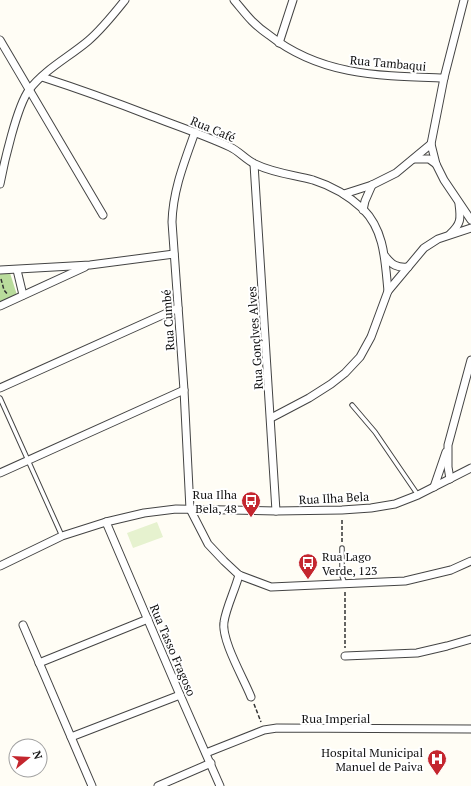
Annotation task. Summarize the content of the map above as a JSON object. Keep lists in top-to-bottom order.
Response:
{
  "streets": {
    "street": [
      "Rua Tambaqui",
      "Rua Café",
      "Rua Cumbé",
      "Rua Gonçlves Alves",
      "Rua Ilha Bela",
      "Rua Tasso Fragoso",
      "Rua Imperial"
    ]
  },
  "crossings": [
    ["Rua Café", "Rua Cumbé"],
    ["Rua Café", "Rua Gonçlves Alves"],
    ["Rua Cumbé", "Rua Ilha Bela"],
    ["Rua Gonçlves Alves", "Rua Ilha Bela"],
    ["Rua Ilha Bela", "Rua Tasso Fragoso"],
    ["Rua Tasso Fragoso", "Rua Imperial"]
  ],
  "places": {
    "bus stop": ["Rua Ilha Bela, 48", "Rua Lago Verde, 123"],
    "hospital": ["Hospital Municipal Manuel de Paiva"]
  },
  "north": "right"
}
